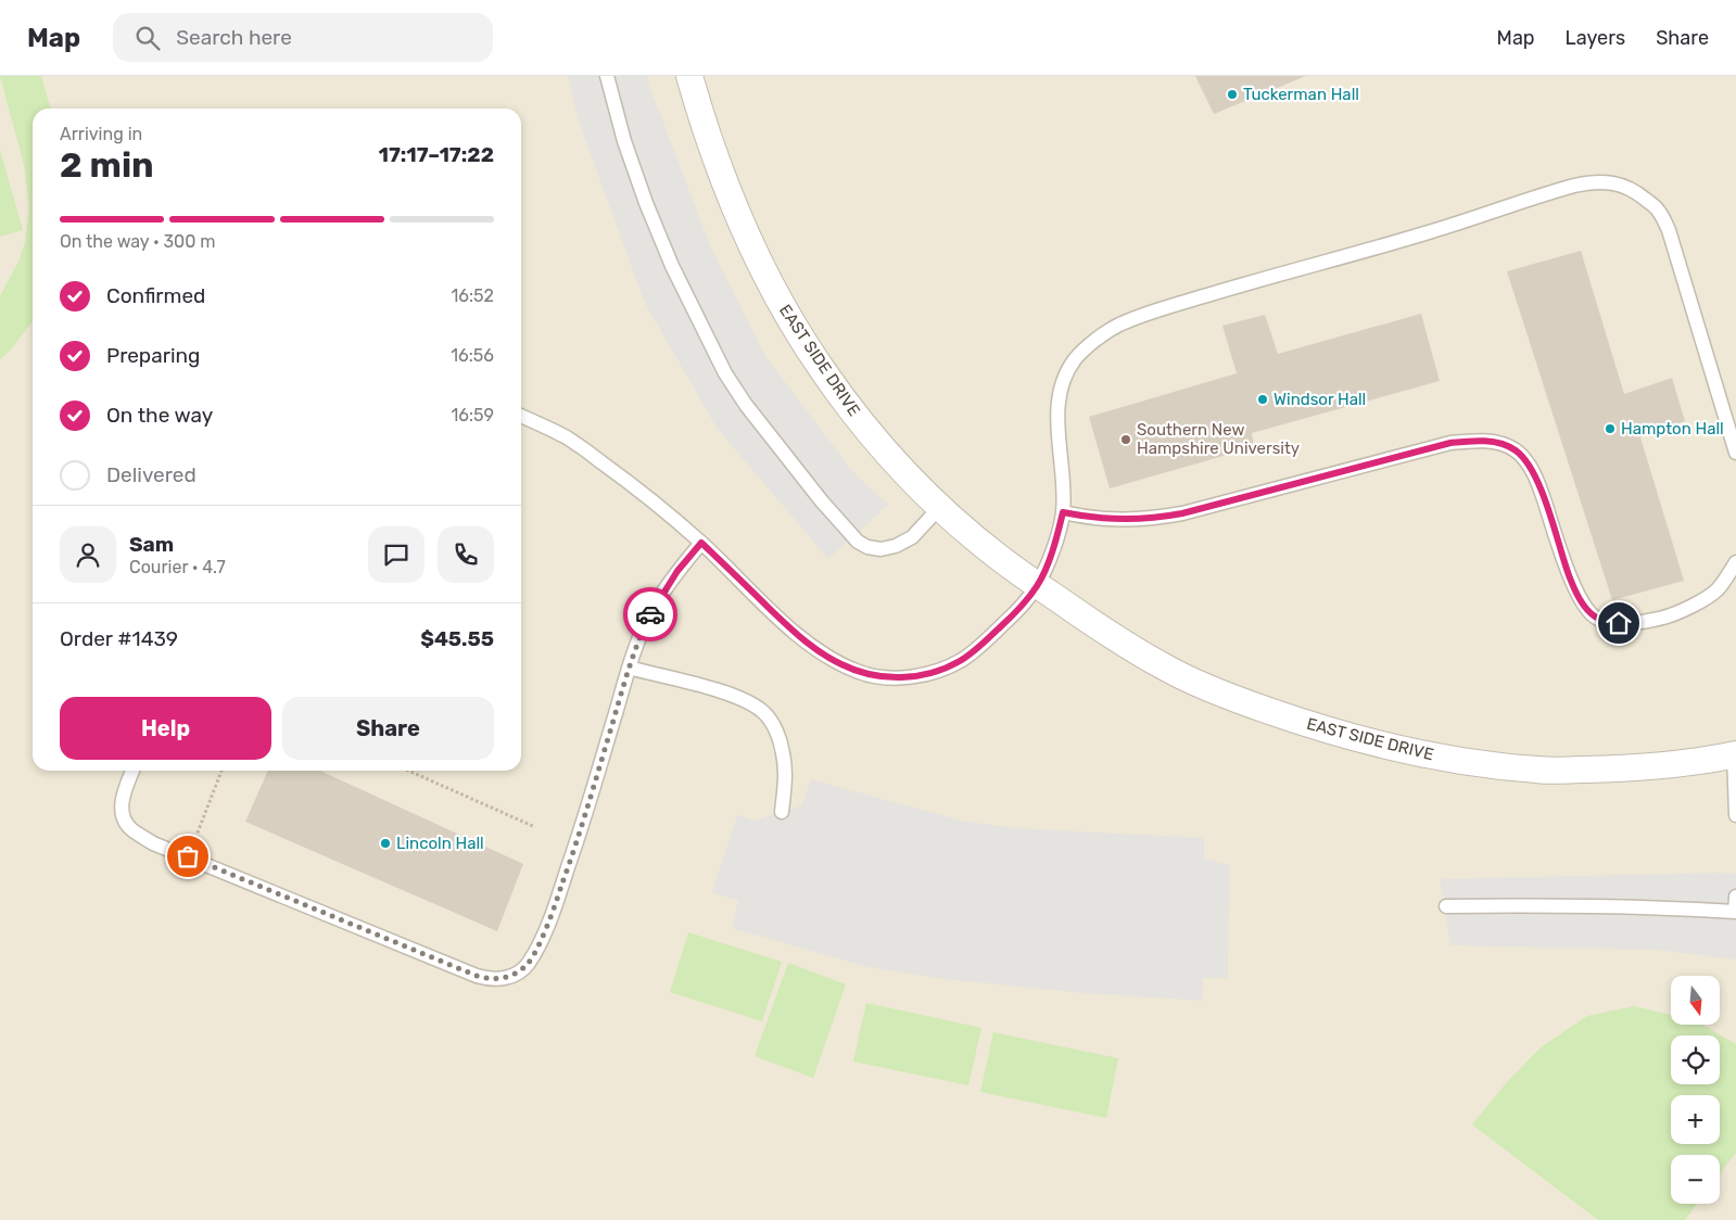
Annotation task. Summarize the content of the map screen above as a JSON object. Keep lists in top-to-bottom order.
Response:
{
  "streets": {
    "street": ["EAST SIDE DRIVE"]
  },
  "places": [
    "Tuckerman Hall",
    "Windsor Hall",
    "Hampton Hall",
    "Southern New Hampshire University",
    "Lincoln Hall"
  ],
  "north": "bottom",
  "page": {
    "header": "Map",
    "search": "Search here",
    "nav": ["Map", "Layers", "Share"],
    "heading": ["2 min", "Arriving in", "17:17–17:22"],
    "panel": [
      "Sam",
      "Courier · 4.7",
      "Order #1439",
      "$45.55"
    ],
    "bar": "On the way · 300 m",
    "list": [
      ["Confirmed", "16:52"],
      ["Preparing", "16:56"],
      ["On the way", "16:59"],
      "Delivered"
    ],
    "buttons": ["Help", "Share"],
    "map_buttons": ["+", "−"]
  }
}
